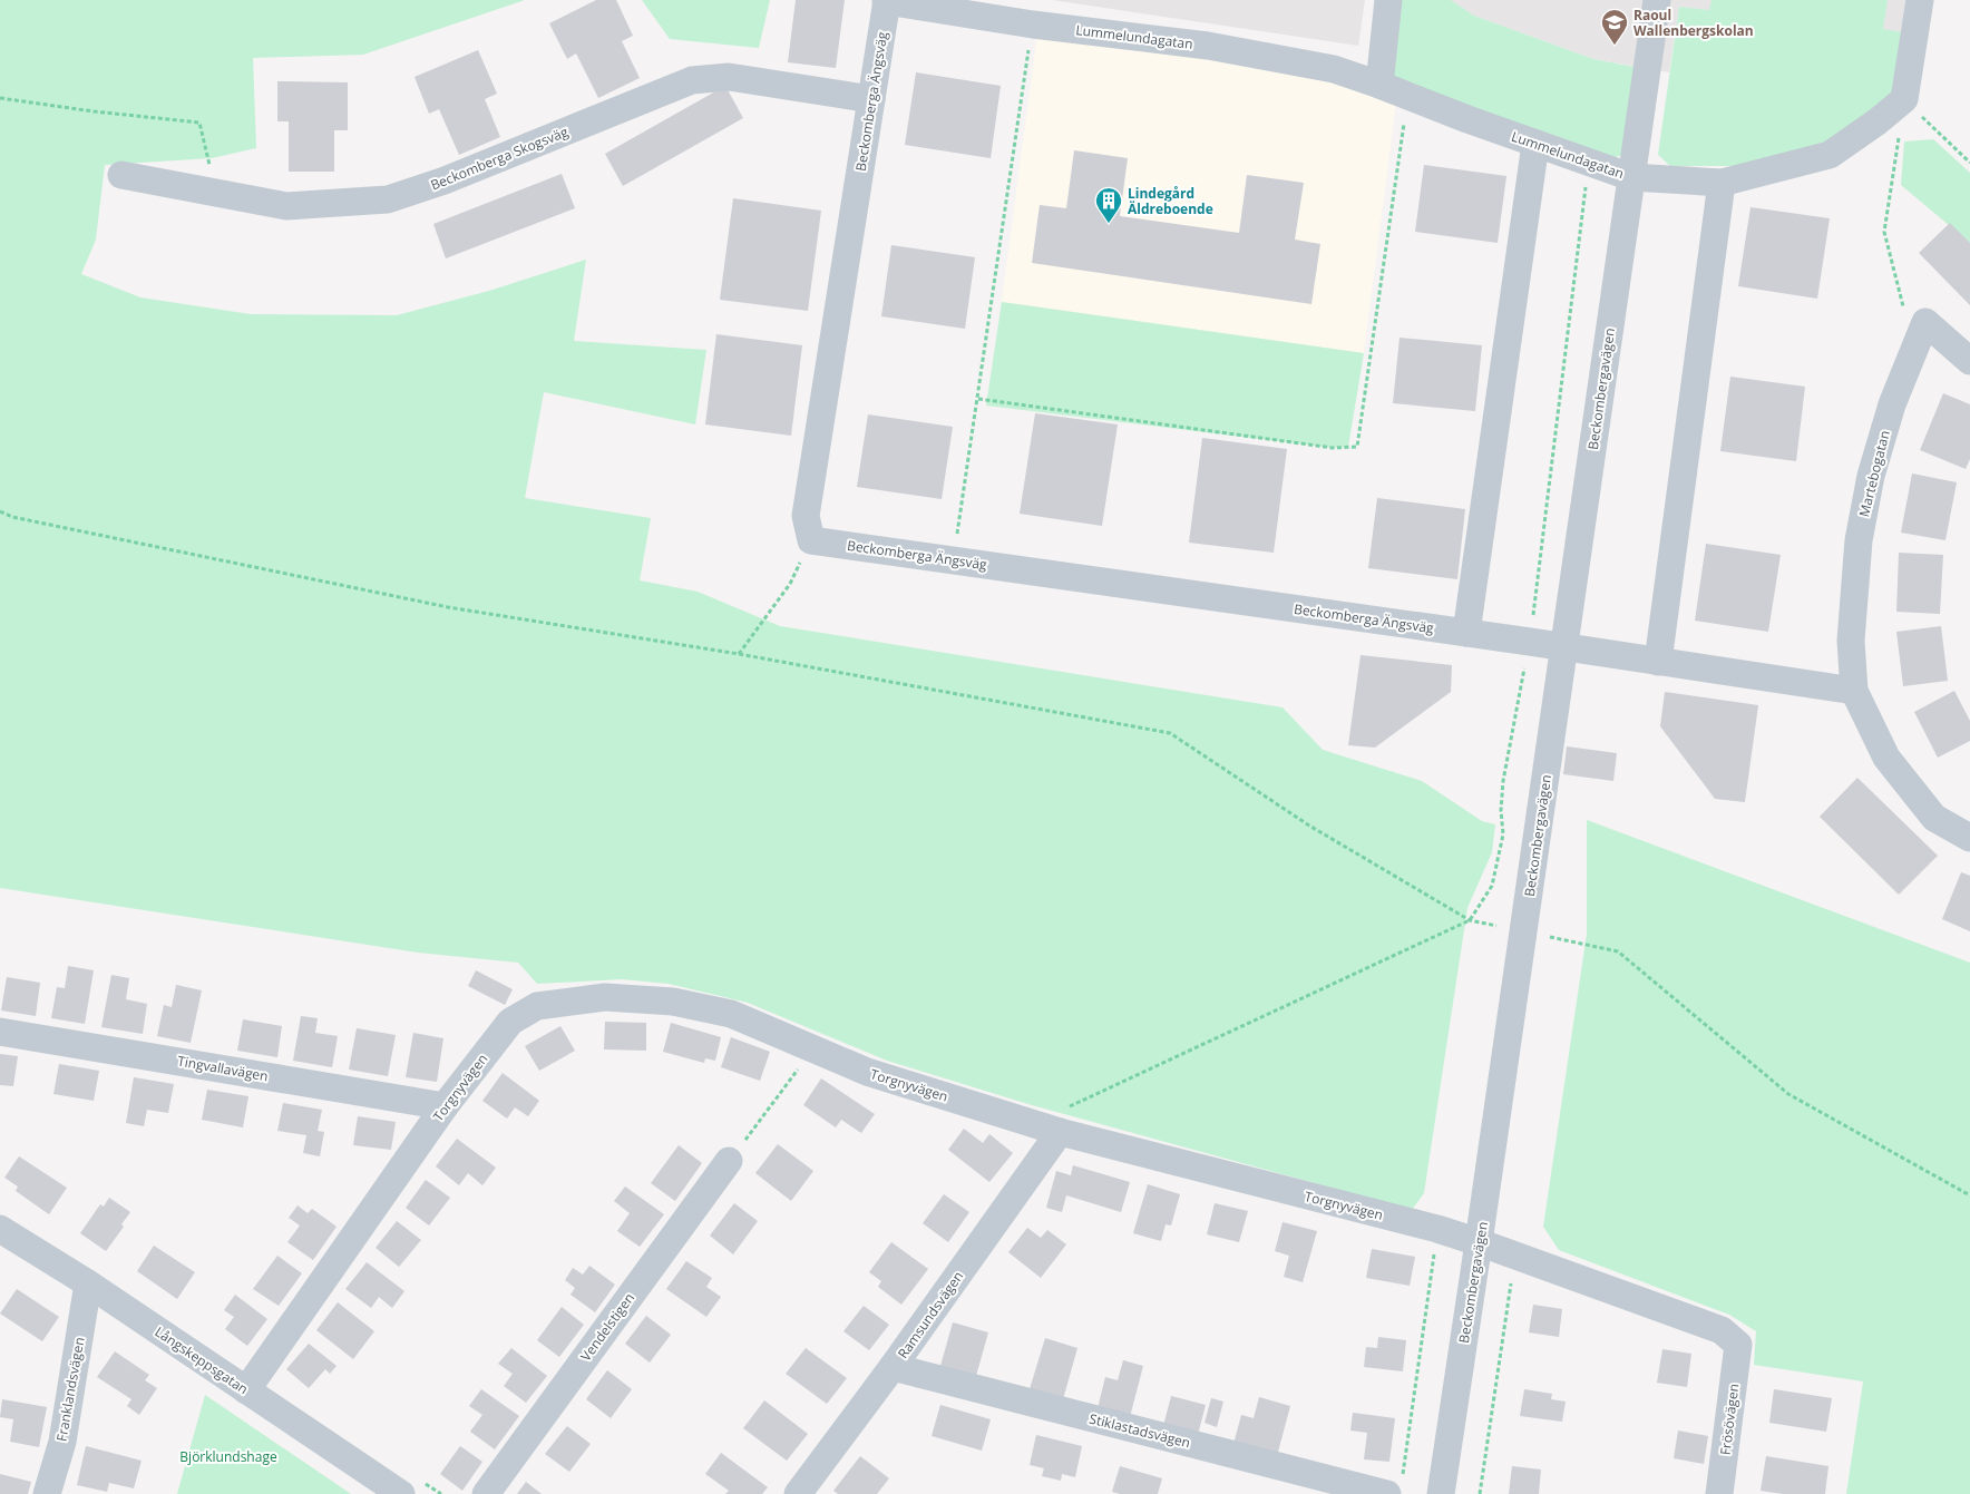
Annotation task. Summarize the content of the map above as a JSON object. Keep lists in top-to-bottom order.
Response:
{
  "streets": {
    "street": [
      "Lummelundagatan",
      "Beckomberga Ängsväg",
      "Beckomberga Skogsväg",
      "Beckombergavägen",
      "Martebogatan",
      "Tingvallavägen",
      "Torgnyvägen",
      "Ramsundsvägen",
      "Vendelstigen",
      "Långskeppsgatan",
      "Franklandsvägen",
      "Frösövägen",
      "Stiklastadsvägen"
    ]
  },
  "crossings": [
    ["Lummelundagatan", "Beckomberga Ängsväg"],
    ["Lummelundagatan", "Beckombergavägen"],
    ["Beckomberga Ängsväg", "Beckomberga Skogsväg"],
    ["Beckomberga Ängsväg", "Beckombergavägen"],
    ["Beckombergavägen", "Torgnyvägen"],
    ["Tingvallavägen", "Torgnyvägen"],
    ["Torgnyvägen", "Ramsundsvägen"],
    ["Torgnyvägen", "Långskeppsgatan"],
    ["Torgnyvägen", "Frösövägen"],
    ["Ramsundsvägen", "Stiklastadsvägen"],
    ["Långskeppsgatan", "Franklandsvägen"]
  ],
  "parks": ["Björklundshage"],
  "places": {
    "school or university": ["Raoul Wallenbergskolan"],
    "building": ["Lindegård Äldreboende"]
  }
}
